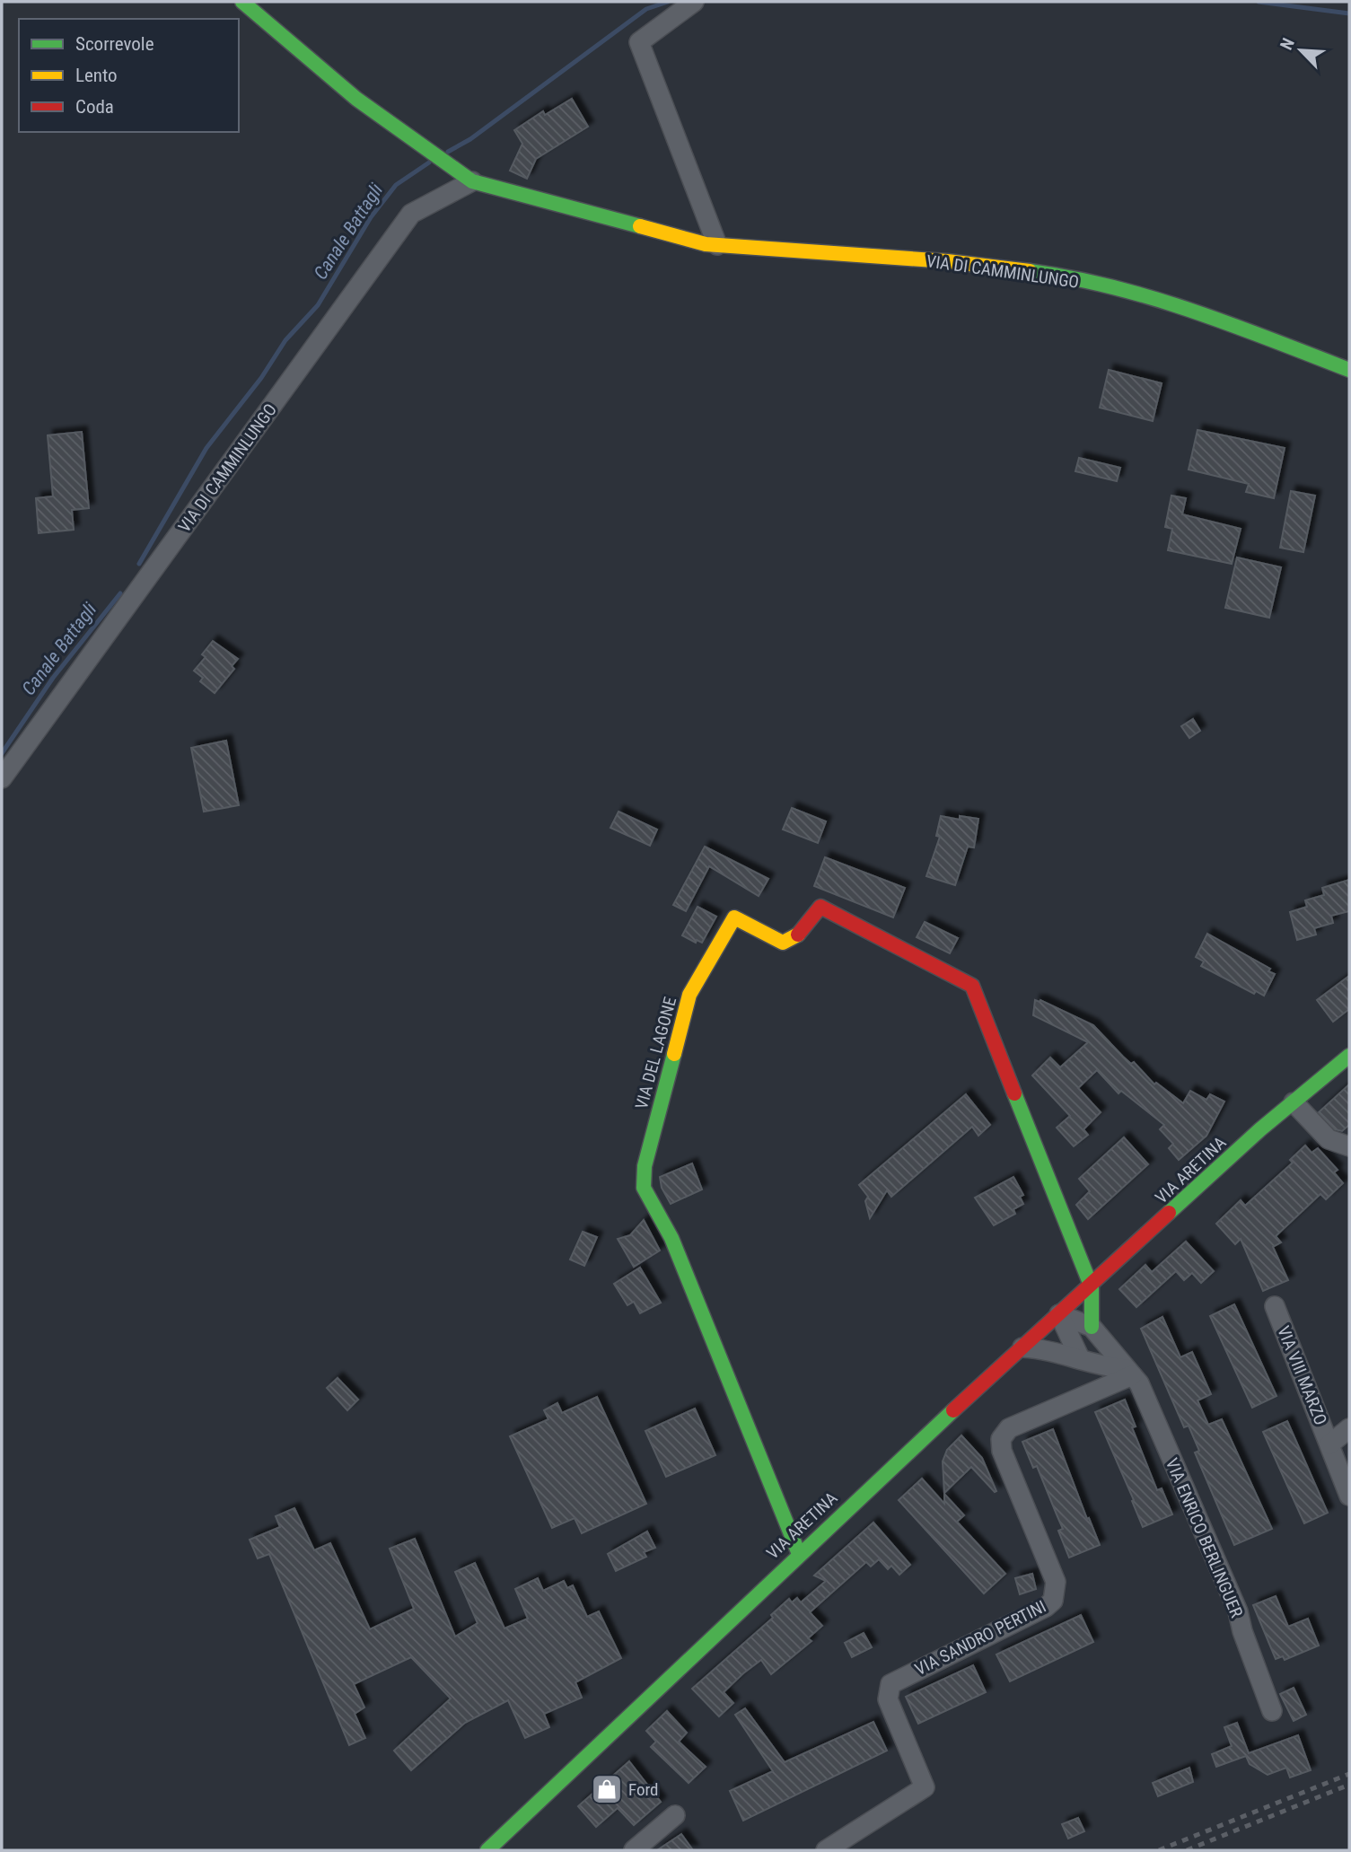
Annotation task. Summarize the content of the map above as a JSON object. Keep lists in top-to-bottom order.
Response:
{
  "streets": {
    "street": [
      "VIA DI CAMMINLUNGO",
      "VIA DEL LAGONE",
      "VIA ARETINA",
      "VIA VIII MARZO",
      "VIA ENRICO BERLINGUER",
      "VIA SANDRO PERTINI"
    ]
  },
  "crossings": [
    ["VIA DEL LAGONE", "VIA ARETINA"],
    ["VIA ARETINA", "VIA ENRICO BERLINGUER"],
    ["VIA ENRICO BERLINGUER", "VIA SANDRO PERTINI"]
  ],
  "water": ["Canale Battagli"],
  "places": {
    "shop": ["Ford"]
  },
  "legend": ["Scorrevole", "Lento", "Coda"],
  "north": "top left"
}
